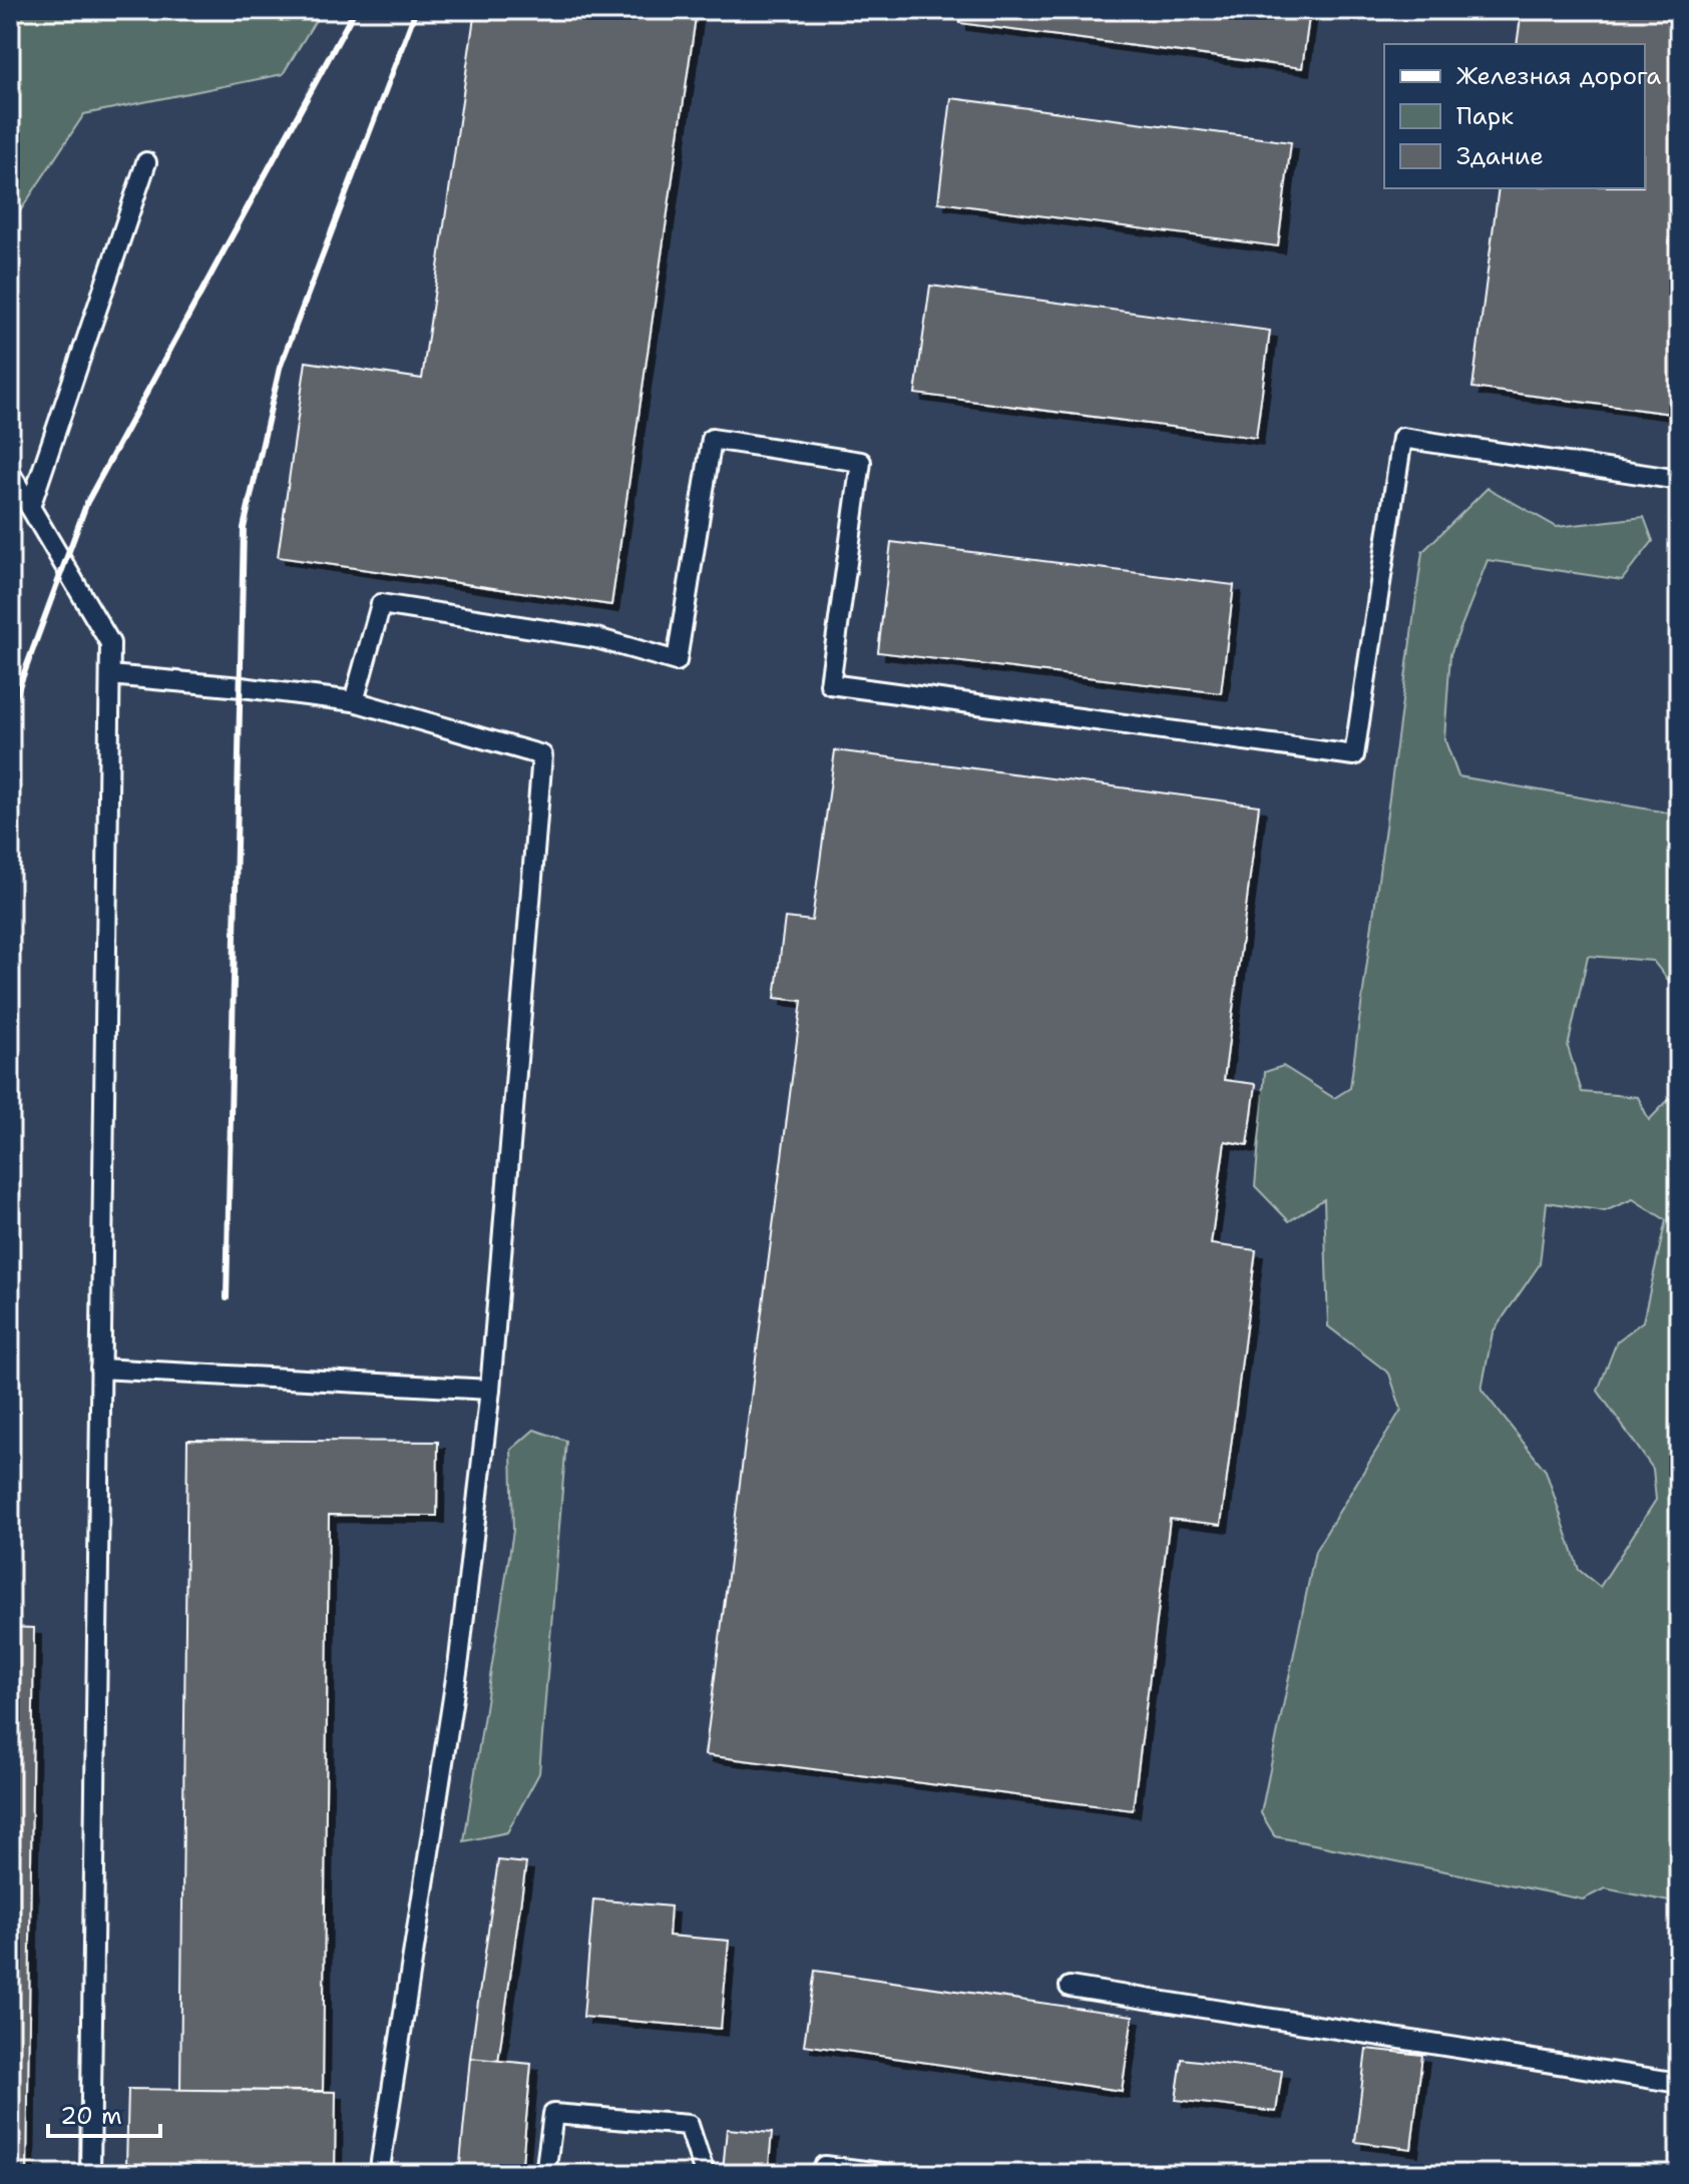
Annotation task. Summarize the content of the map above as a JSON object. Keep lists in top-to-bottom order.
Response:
{
  "legend": ["Железная дорога", "Парк", "Здание"],
  "scale_bar": "20 m"
}
